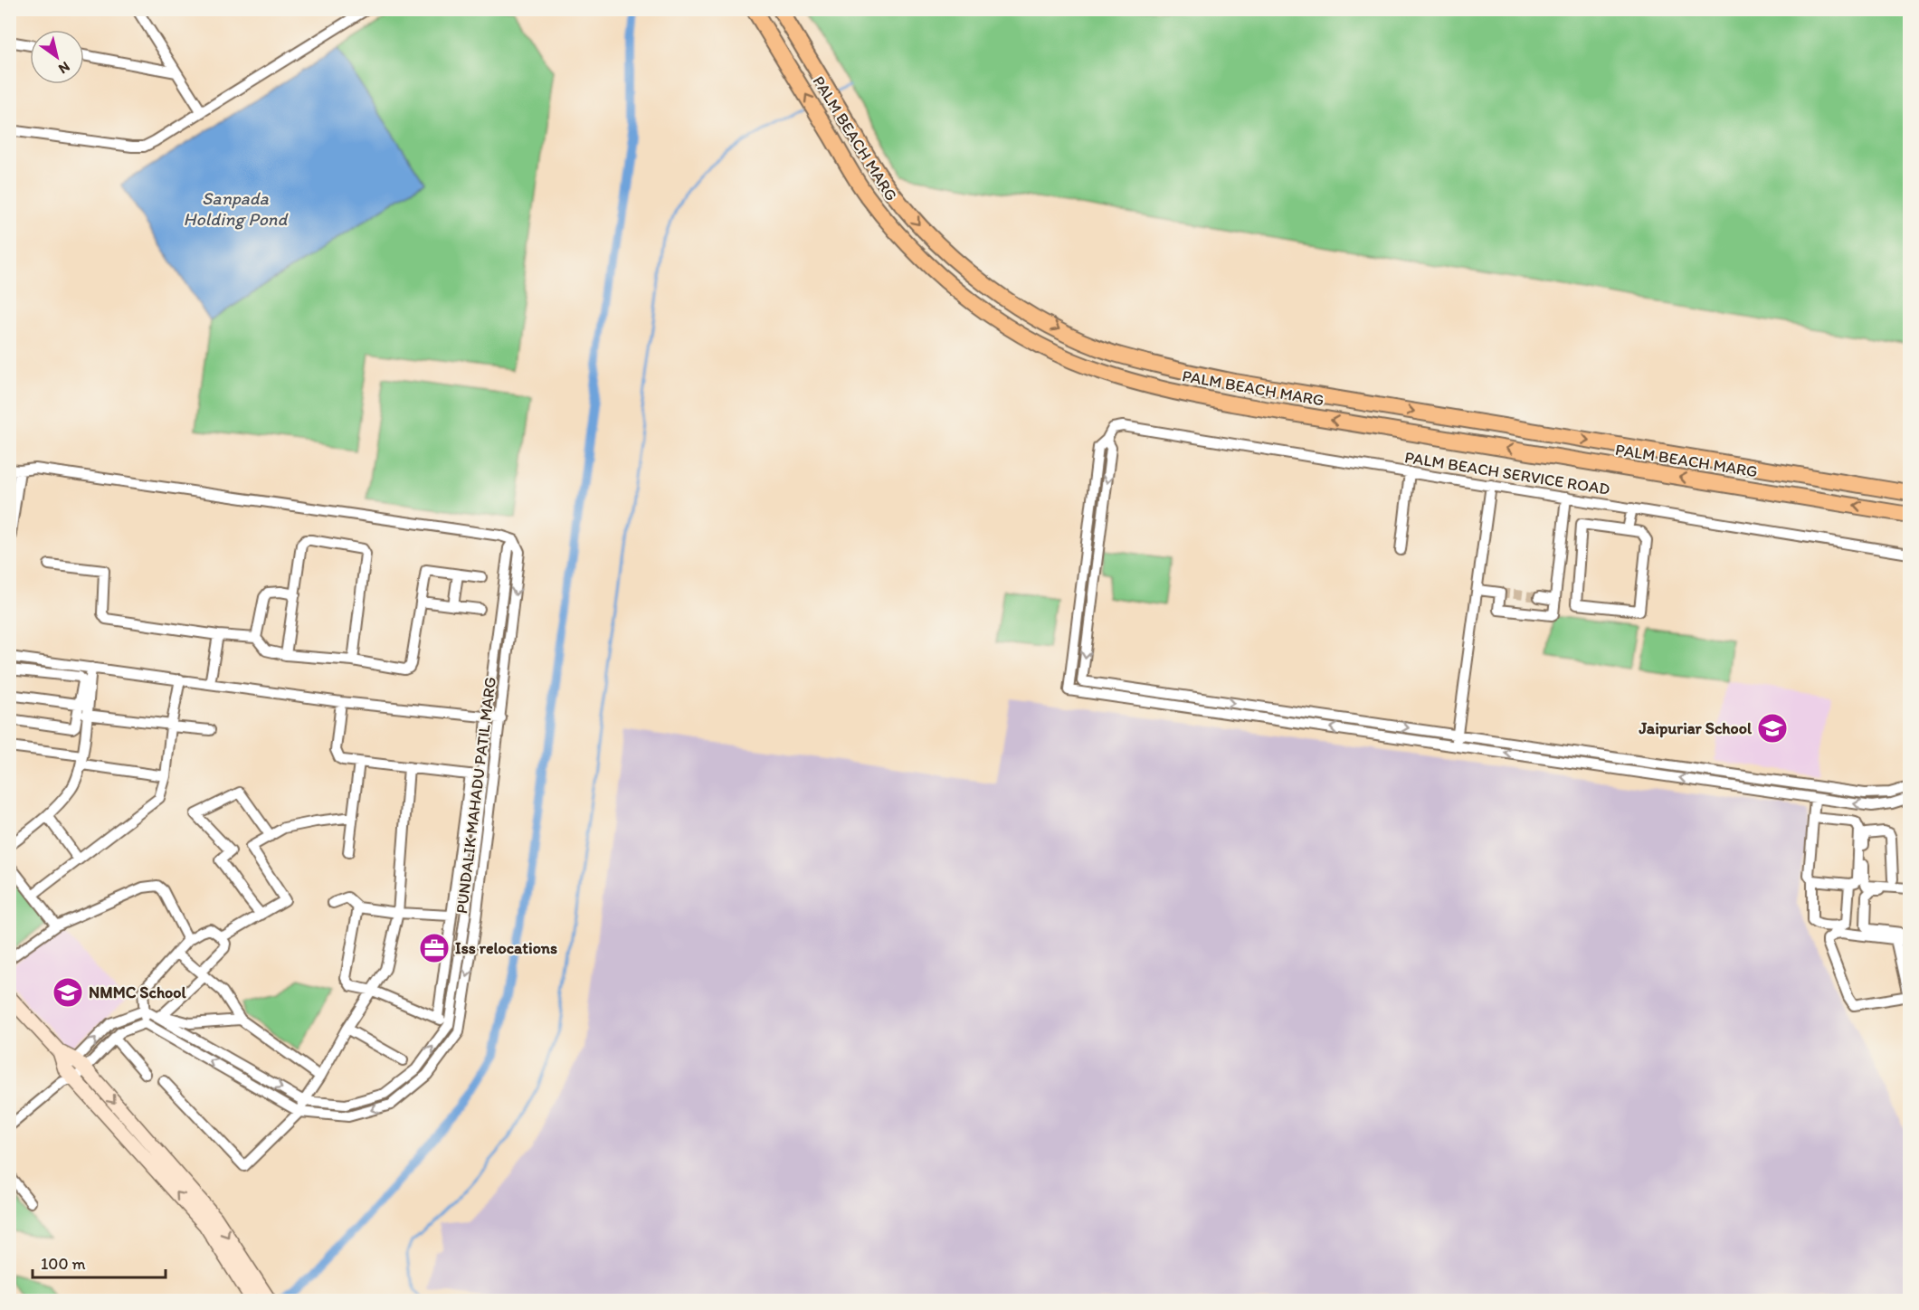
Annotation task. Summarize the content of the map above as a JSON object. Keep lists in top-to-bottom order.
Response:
{
  "streets": {
    "main road": ["PALM BEACH MARG"],
    "street": ["PALM BEACH SERVICE ROAD", "PUNDALIK MAHADU PATIL MARG"]
  },
  "water": ["Sanpada Holding Pond"],
  "places": {
    "school or university": ["Jaipuriar School", "NMMC School"],
    "office": ["Iss relocations"]
  },
  "scale_bar": "100 m",
  "north": "bottom right"
}
